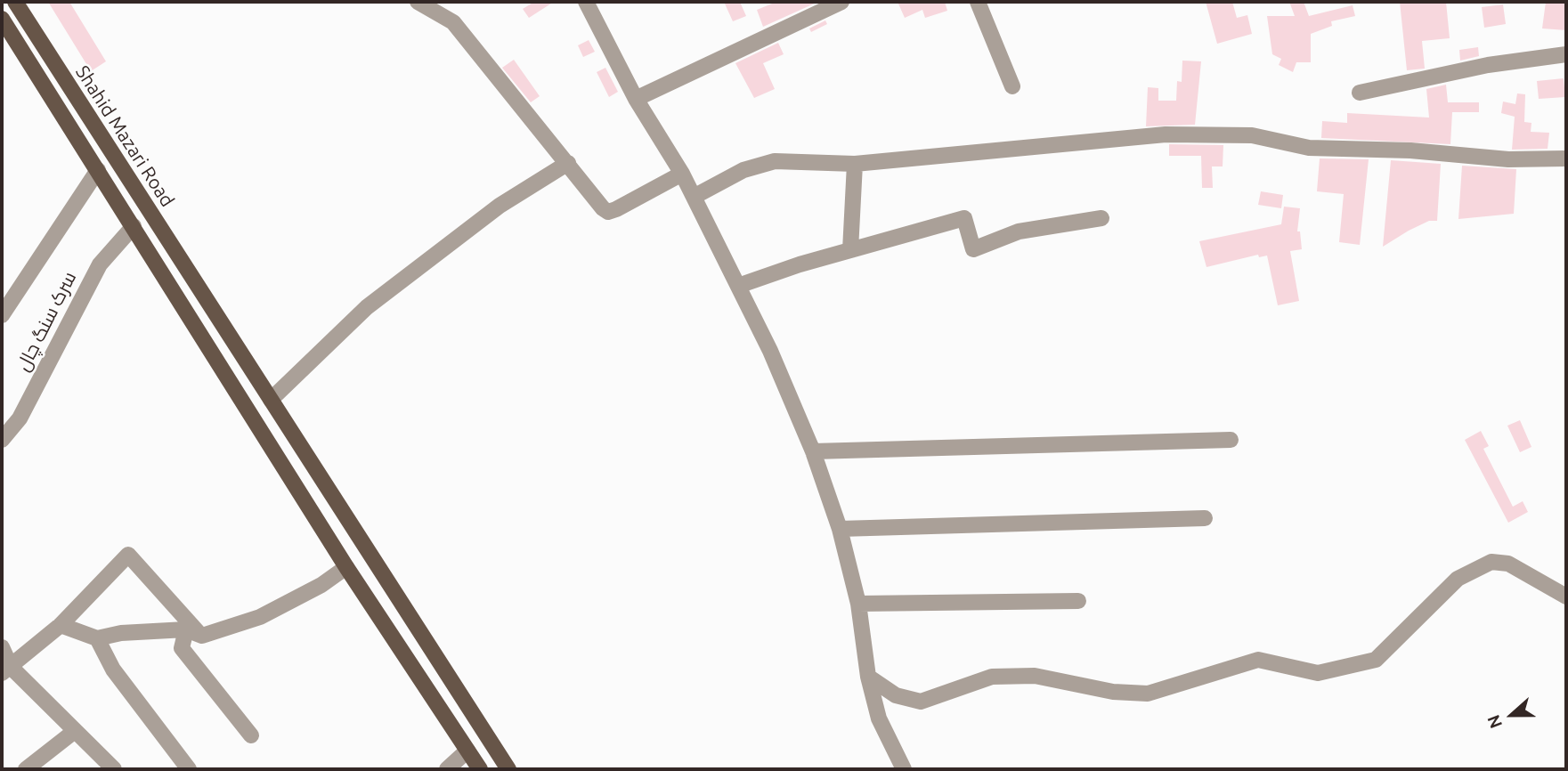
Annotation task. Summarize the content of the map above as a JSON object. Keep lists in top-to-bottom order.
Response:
{
  "streets": {
    "main road": ["Shahid Mazari Road"],
    "street": ["سرک سنگ چال"]
  },
  "north": "left"
}
